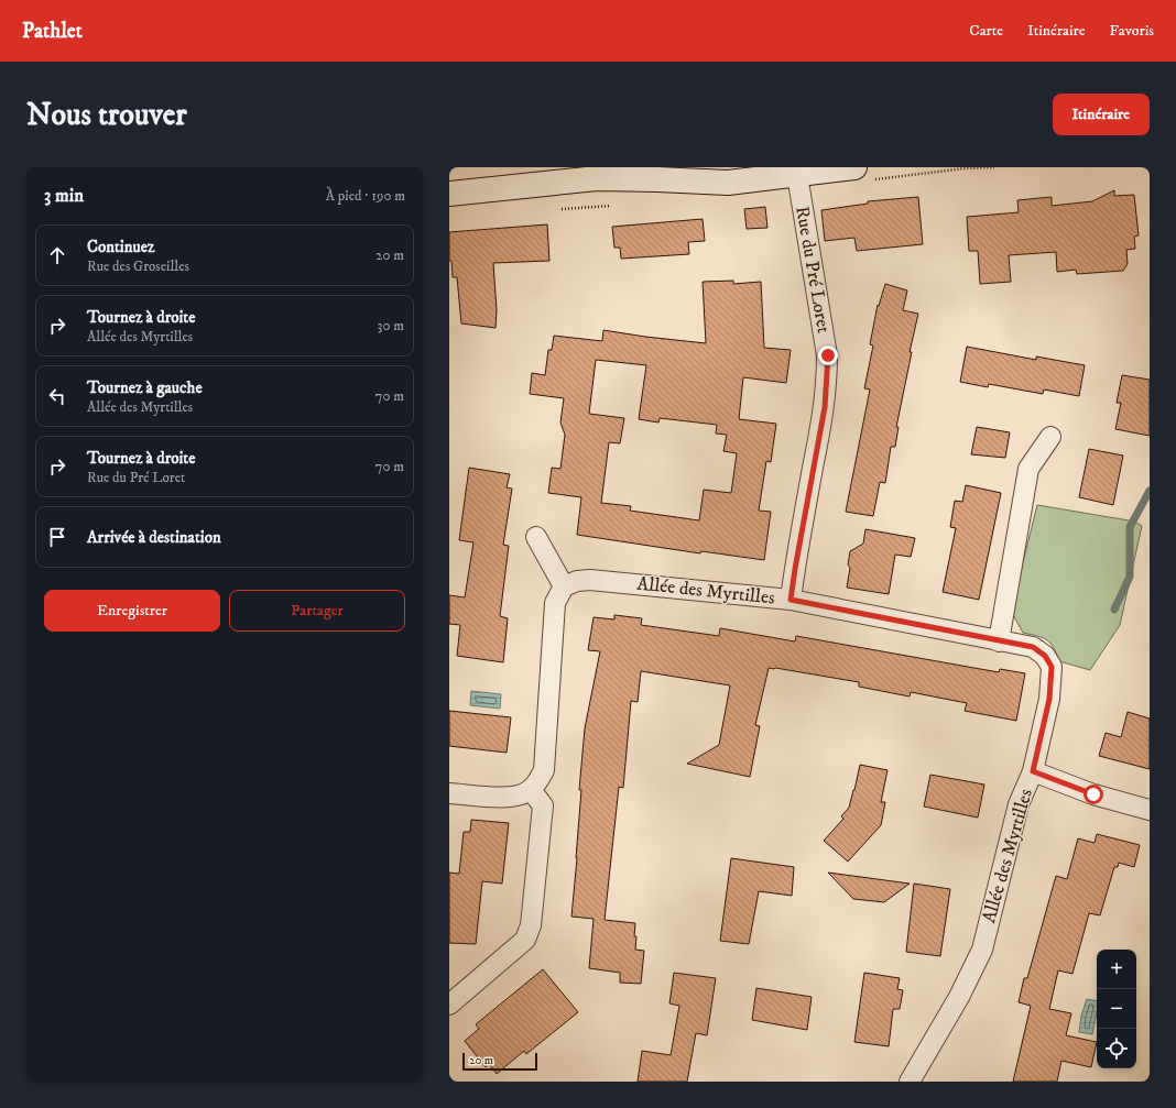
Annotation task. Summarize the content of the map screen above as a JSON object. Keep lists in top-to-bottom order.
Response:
{
  "streets": {
    "street": ["Rue du Pré Loret", "Allée des Myrtilles"]
  },
  "crossings": [
    ["Rue du Pré Loret", "Allée des Myrtilles"]
  ],
  "scale_bar": "20 m",
  "page": {
    "header": "Pathlet",
    "nav": ["Carte", "Itinéraire", "Favoris"],
    "buttons": [
      "Itinéraire",
      ["Enregistrer", "Partager"]
    ],
    "title": "Nous trouver",
    "heading": ["3 min", "À pied · 190 m"],
    "list": [
      ["Continuez", "Rue des Groseilles", "20 m"],
      ["Tournez à droite", "Allée des Myrtilles", "30 m"],
      ["Tournez à gauche", "Allée des Myrtilles", "70 m"],
      ["Tournez à droite", "Rue du Pré Loret", "70 m"],
      "Arrivée à destination"
    ],
    "map_buttons": ["+", "−"],
    "scale": "20 m"
  }
}
